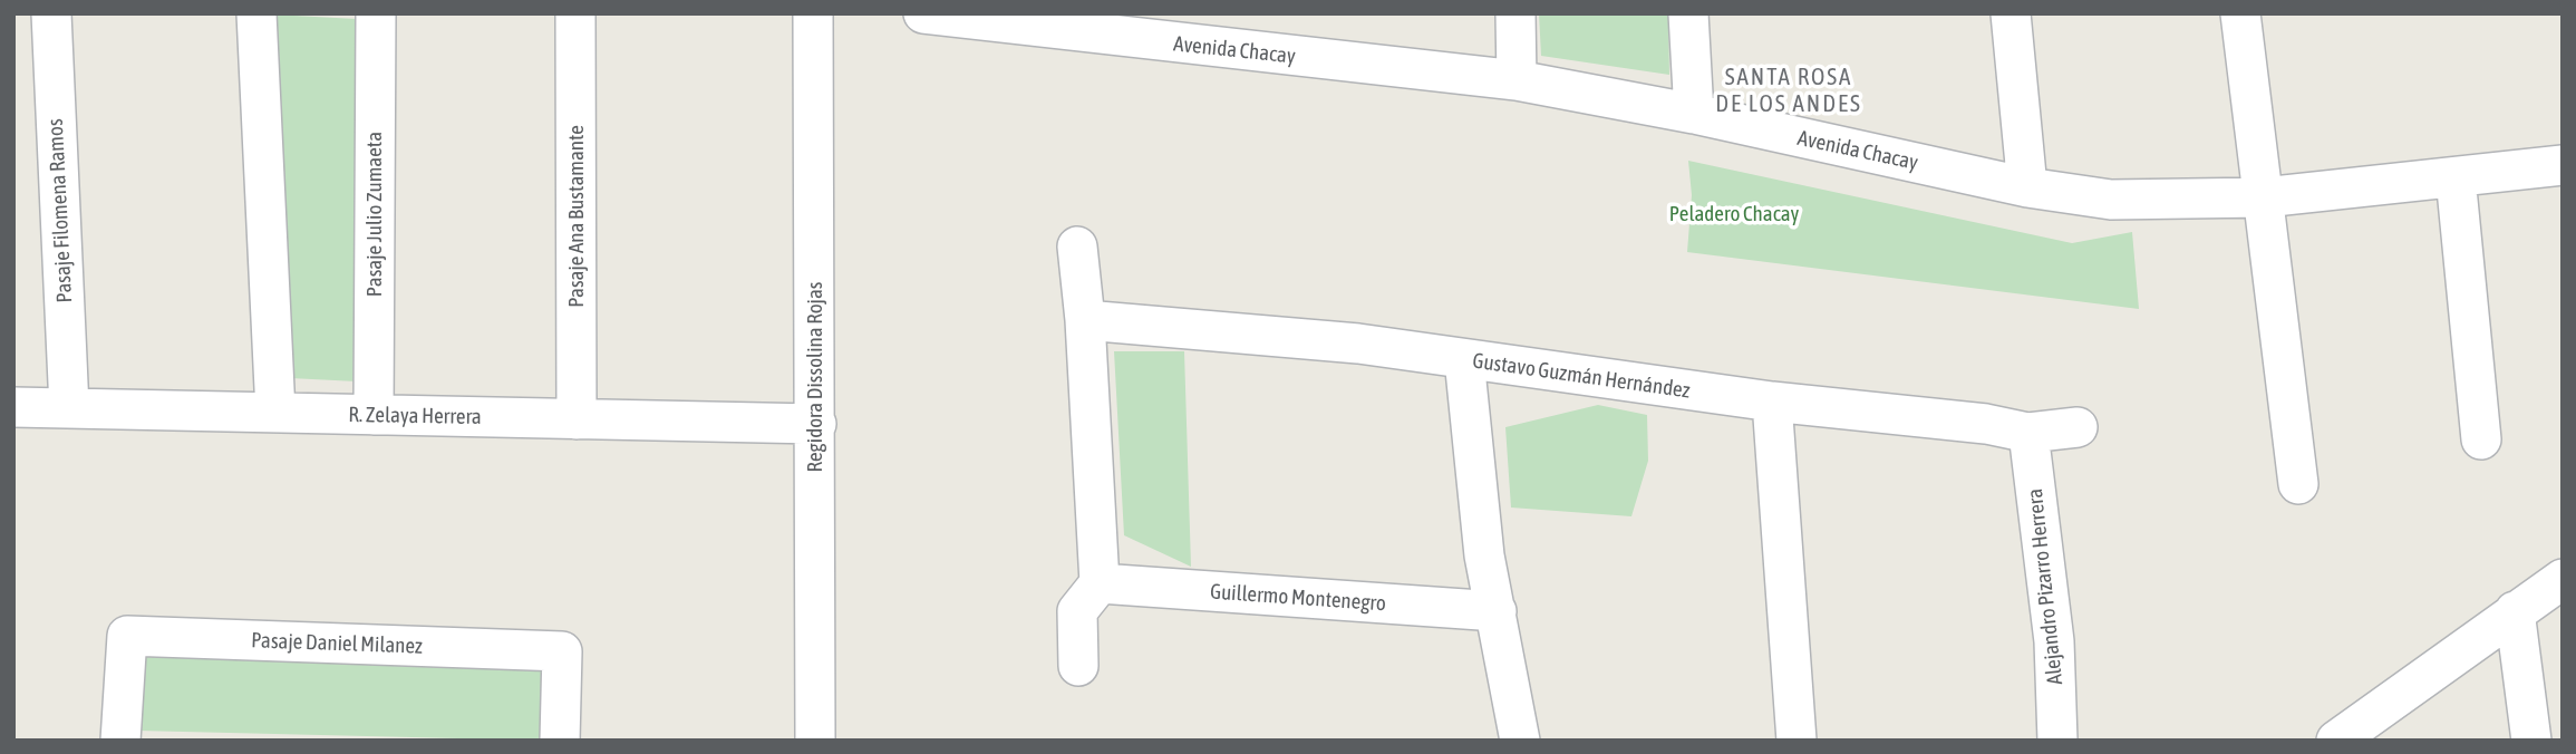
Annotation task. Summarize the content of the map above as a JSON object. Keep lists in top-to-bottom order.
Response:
{
  "streets": {
    "street": [
      "Avenida Chacay",
      "Pasaje Filomena Ramos",
      "Pasaje Julio Zumaeta",
      "Pasaje Ana Bustamante",
      "Gustavo Guzmán Hernández",
      "Regidora Dissolina Rojas",
      "R. Zelaya Herrera",
      "Alejandro Pizarro Herrera",
      "Guillermo Montenegro",
      "Pasaje Daniel Milanez"
    ]
  },
  "crossings": [
    ["Pasaje Filomena Ramos", "R. Zelaya Herrera"],
    ["Pasaje Julio Zumaeta", "R. Zelaya Herrera"],
    ["Pasaje Ana Bustamante", "R. Zelaya Herrera"],
    ["Gustavo Guzmán Hernández", "Alejandro Pizarro Herrera"],
    ["Regidora Dissolina Rojas", "R. Zelaya Herrera"]
  ],
  "districts": ["SANTA ROSA DE LOS ANDES"],
  "parks": ["Peladero Chacay"]
}
